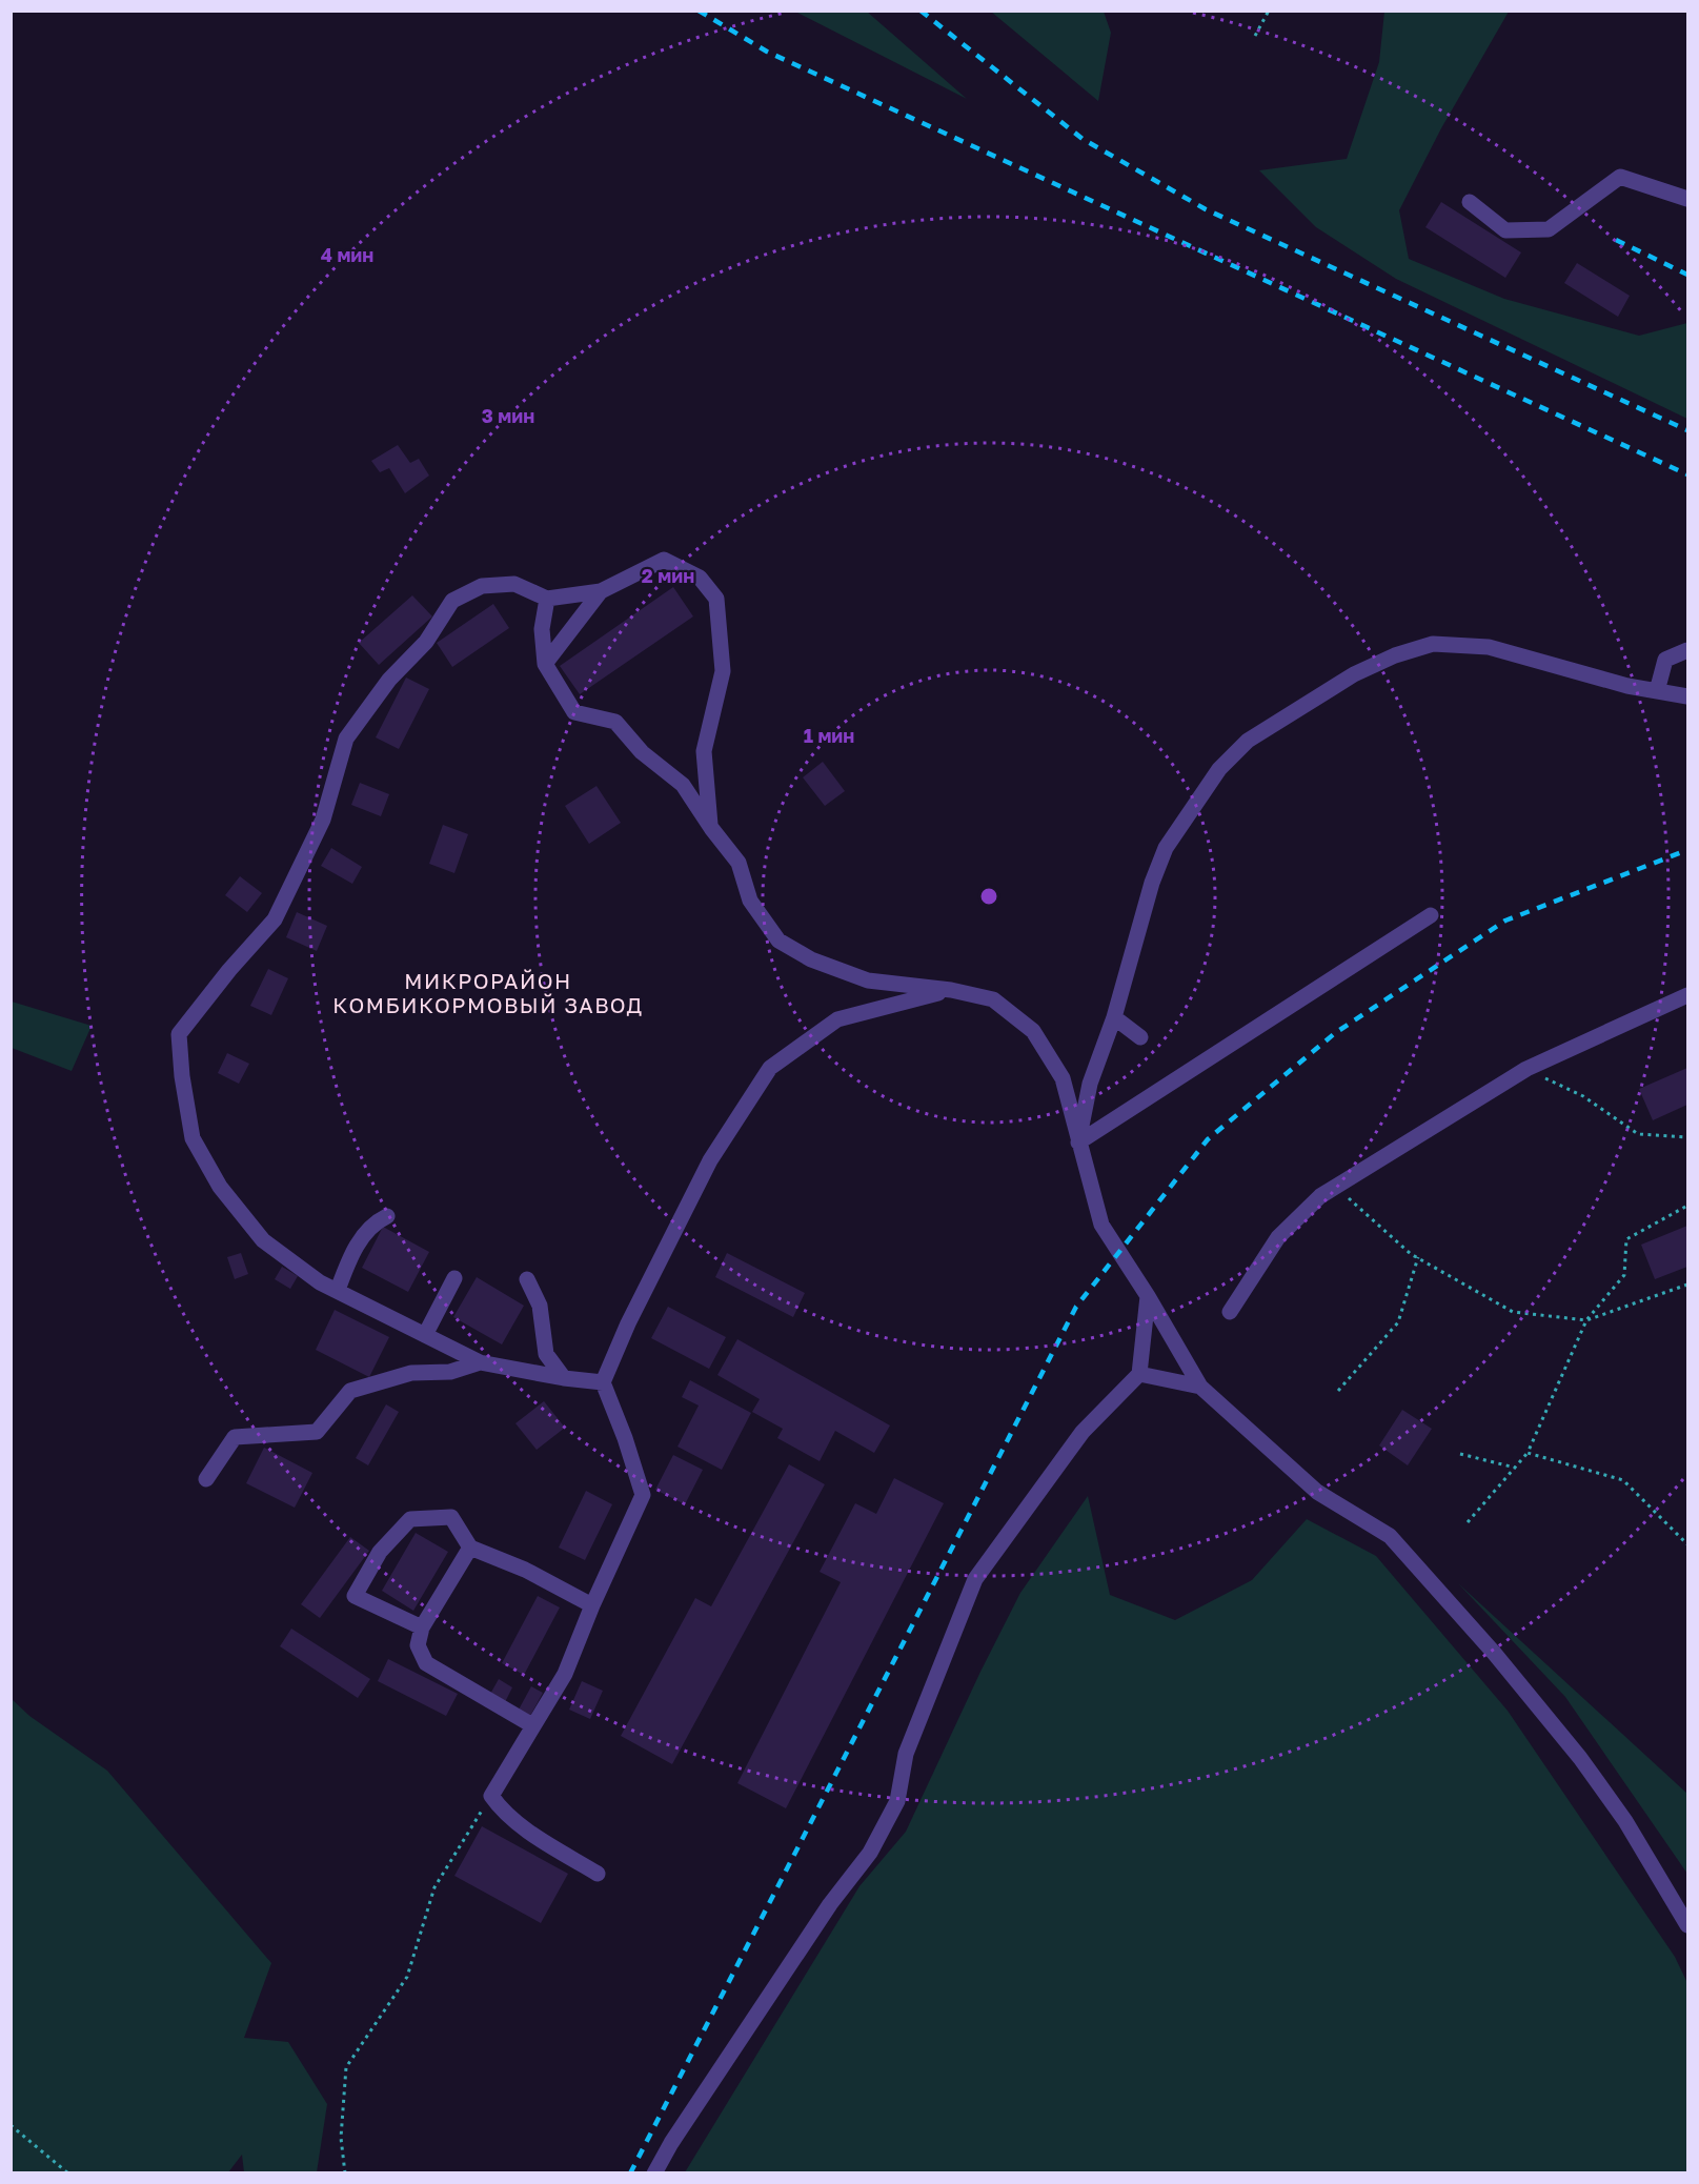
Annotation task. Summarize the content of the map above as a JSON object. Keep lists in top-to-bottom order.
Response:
{
  "districts": ["МИКРОРАЙОН КОМБИКОРМОВЫЙ ЗАВОД"],
  "rings": [
    "4 мин",
    "3 мин",
    "2 мин",
    "1 мин"
  ]
}
